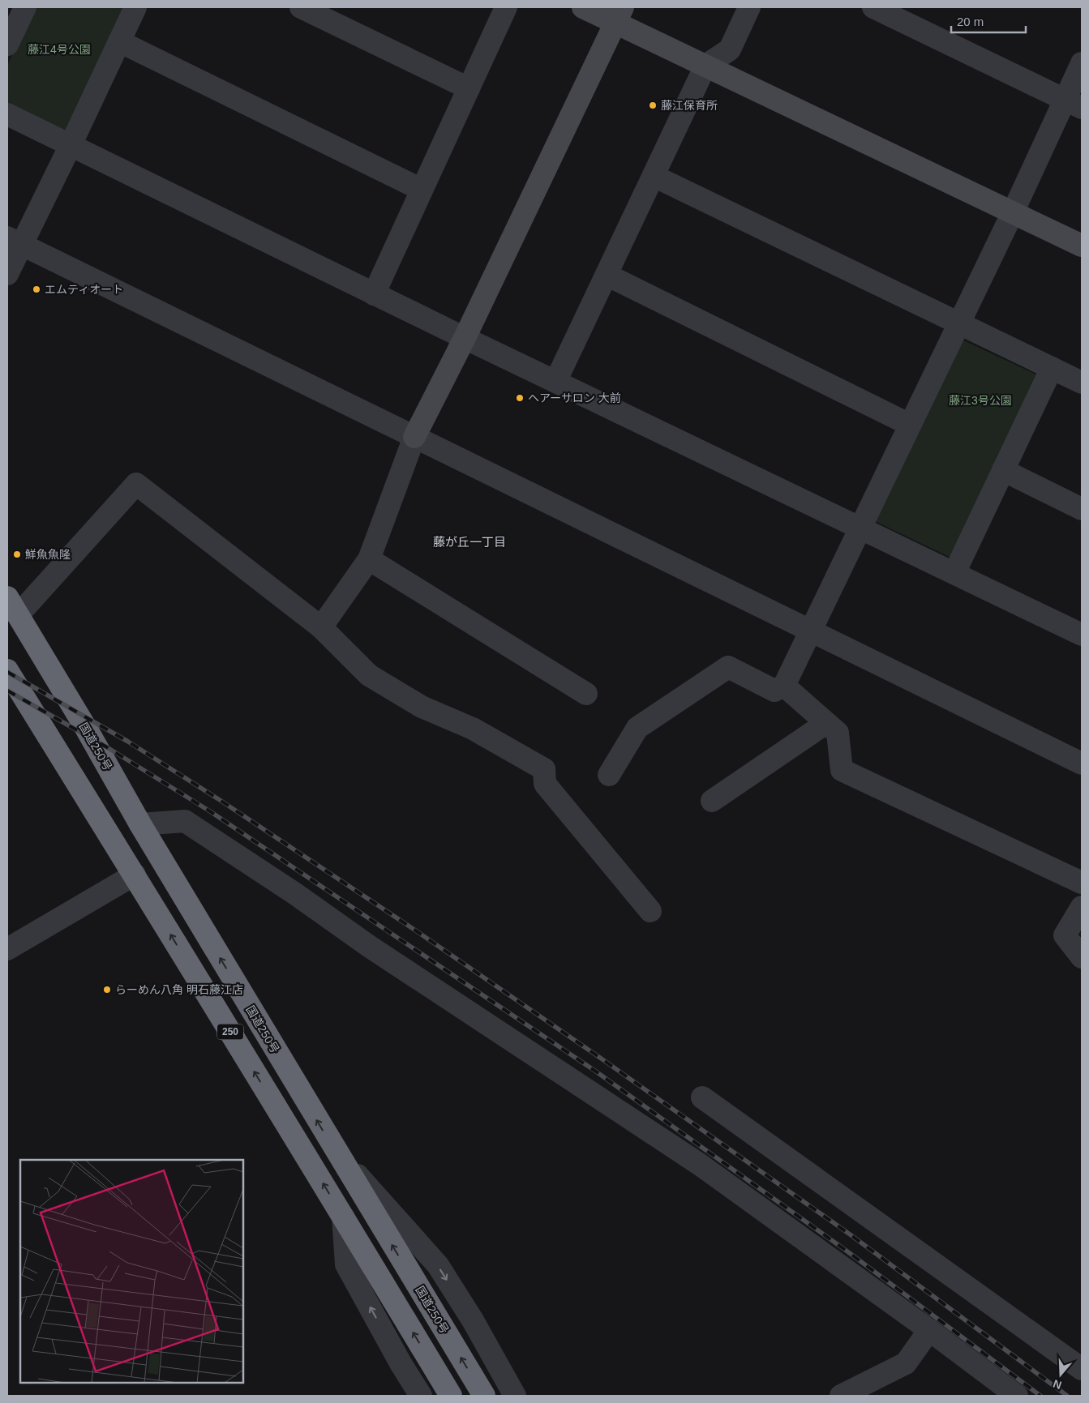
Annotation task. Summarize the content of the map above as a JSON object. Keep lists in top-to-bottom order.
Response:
{
  "streets": {
    "highway": ["国道250号", "250"]
  },
  "districts": ["藤が丘一丁目"],
  "parks": ["藤江4号公園", "藤江3号公園"],
  "places": [
    "藤江保育所",
    "エムティオート",
    "ヘアーサロン 大前",
    "鮮魚魚隆",
    "らーめん八角 明石藤江店"
  ],
  "scale_bar": "20 m",
  "north": "bottom"
}
